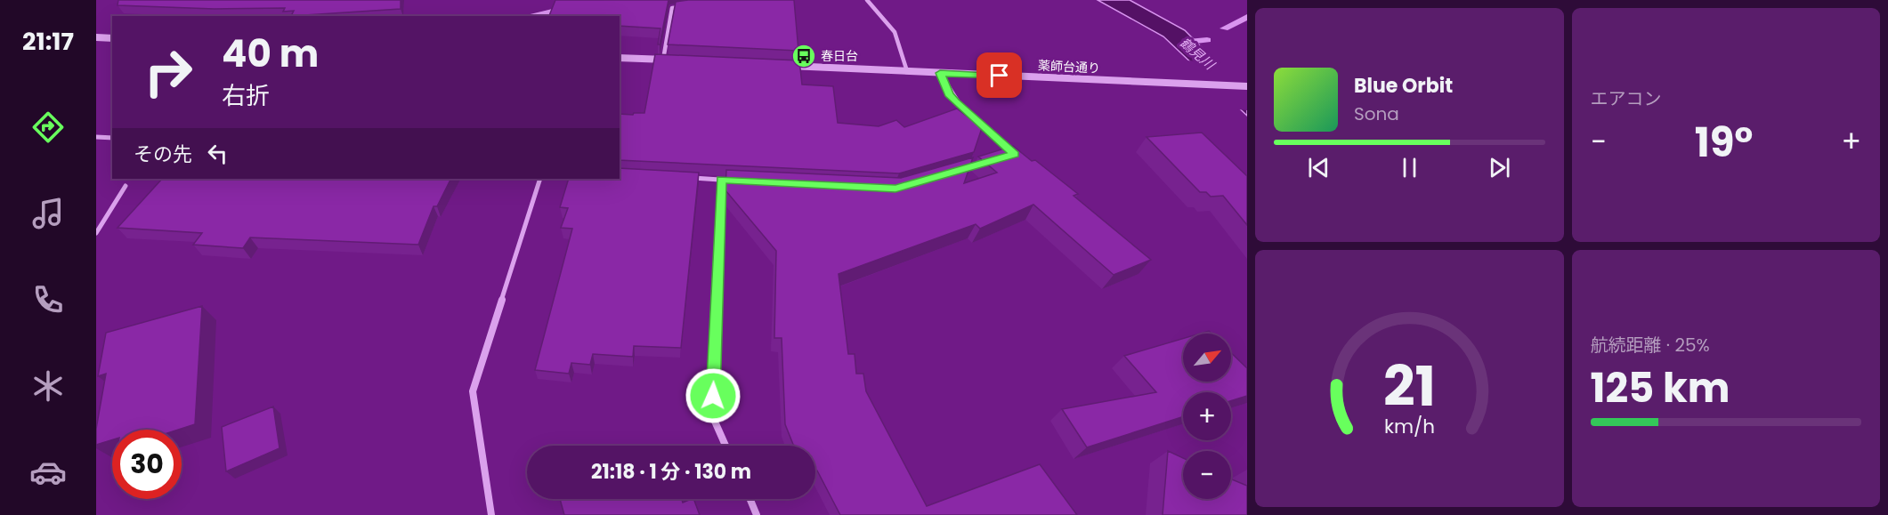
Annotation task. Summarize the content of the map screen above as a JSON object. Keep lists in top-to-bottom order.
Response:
{
  "streets": {
    "street": ["薬師台通り"]
  },
  "water": ["鶴見川"],
  "places": {
    "bus stop": ["春日台"]
  },
  "north": "top right",
  "page": {
    "tabs": "21:17",
    "tile": [
      "エアコン",
      ["航続距離 · 25%", "125 km"]
    ],
    "turn": ["40 m", "右折"],
    "song": ["Blue Orbit", "Sona"],
    "heat": ["−", "19°", "+"],
    "then": "その先",
    "map_buttons": ["+", "−"],
    "limit": "30",
    "trip": "21:18 · 1 分 · 130 m",
    "gauge": ["21", "km/h"]
  }
}
